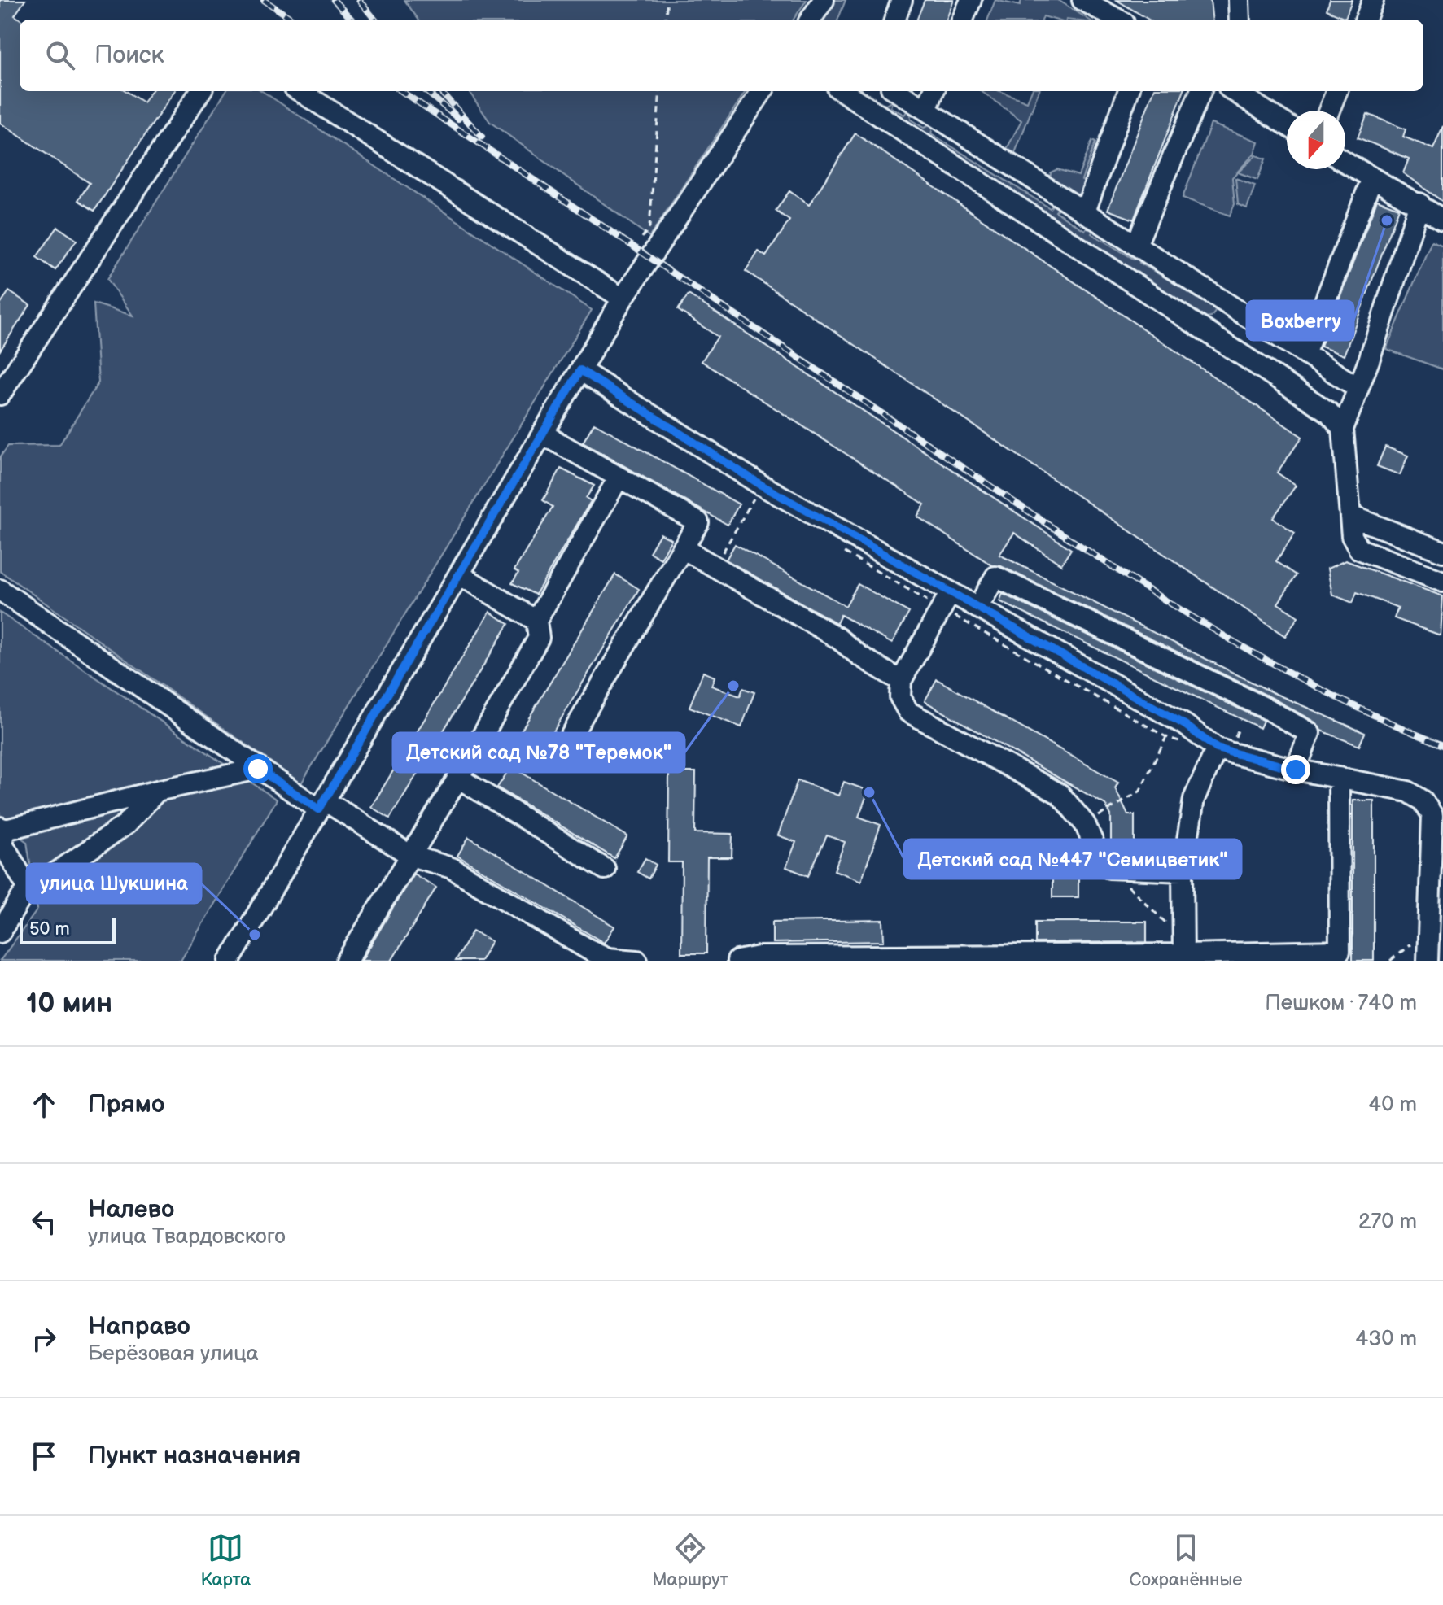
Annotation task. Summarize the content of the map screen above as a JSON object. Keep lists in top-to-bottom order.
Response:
{
  "places": [
    "Boxberry",
    "Детский сад №78 \"Теремок\"",
    "Детский сад №447 \"Семицветик\"",
    "улица Шукшина"
  ],
  "scale_bar": "50 m",
  "north": "bottom",
  "page": {
    "search": "Поиск",
    "scale": "50 m",
    "heading": ["10 мин", "Пешком · 740 m"],
    "list": [
      ["Прямо", "40 m"],
      ["Налево", "улица Твардовского", "270 m"],
      ["Направо", "Берёзовая улица", "430 m"],
      "Пункт назначения"
    ],
    "nav": ["Карта", "Маршрут", "Сохранённые"]
  }
}
